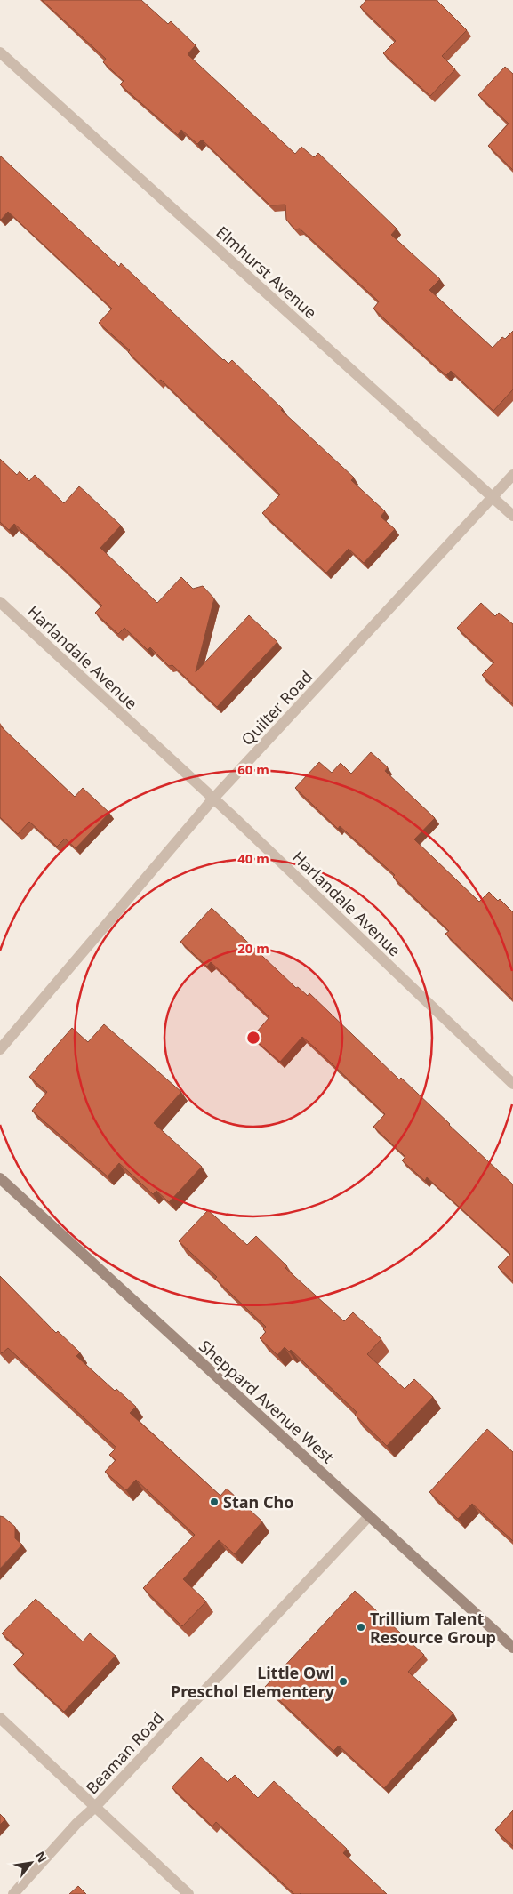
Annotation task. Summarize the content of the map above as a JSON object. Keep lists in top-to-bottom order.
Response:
{
  "streets": {
    "main road": ["Sheppard Avenue West"],
    "street": [
      "Elmhurst Avenue",
      "Harlandale Avenue",
      "Quilter Road",
      "Beaman Road"
    ]
  },
  "crossings": [
    ["Elmhurst Avenue", "Quilter Road"],
    ["Harlandale Avenue", "Quilter Road"],
    ["Sheppard Avenue West", "Beaman Road"]
  ],
  "places": ["Stan Cho", "Trillium Talent Resource Group", "Little Owl Preschol Elementery"],
  "north": "top right",
  "rings": ["60 m", "40 m", "20 m"]
}
